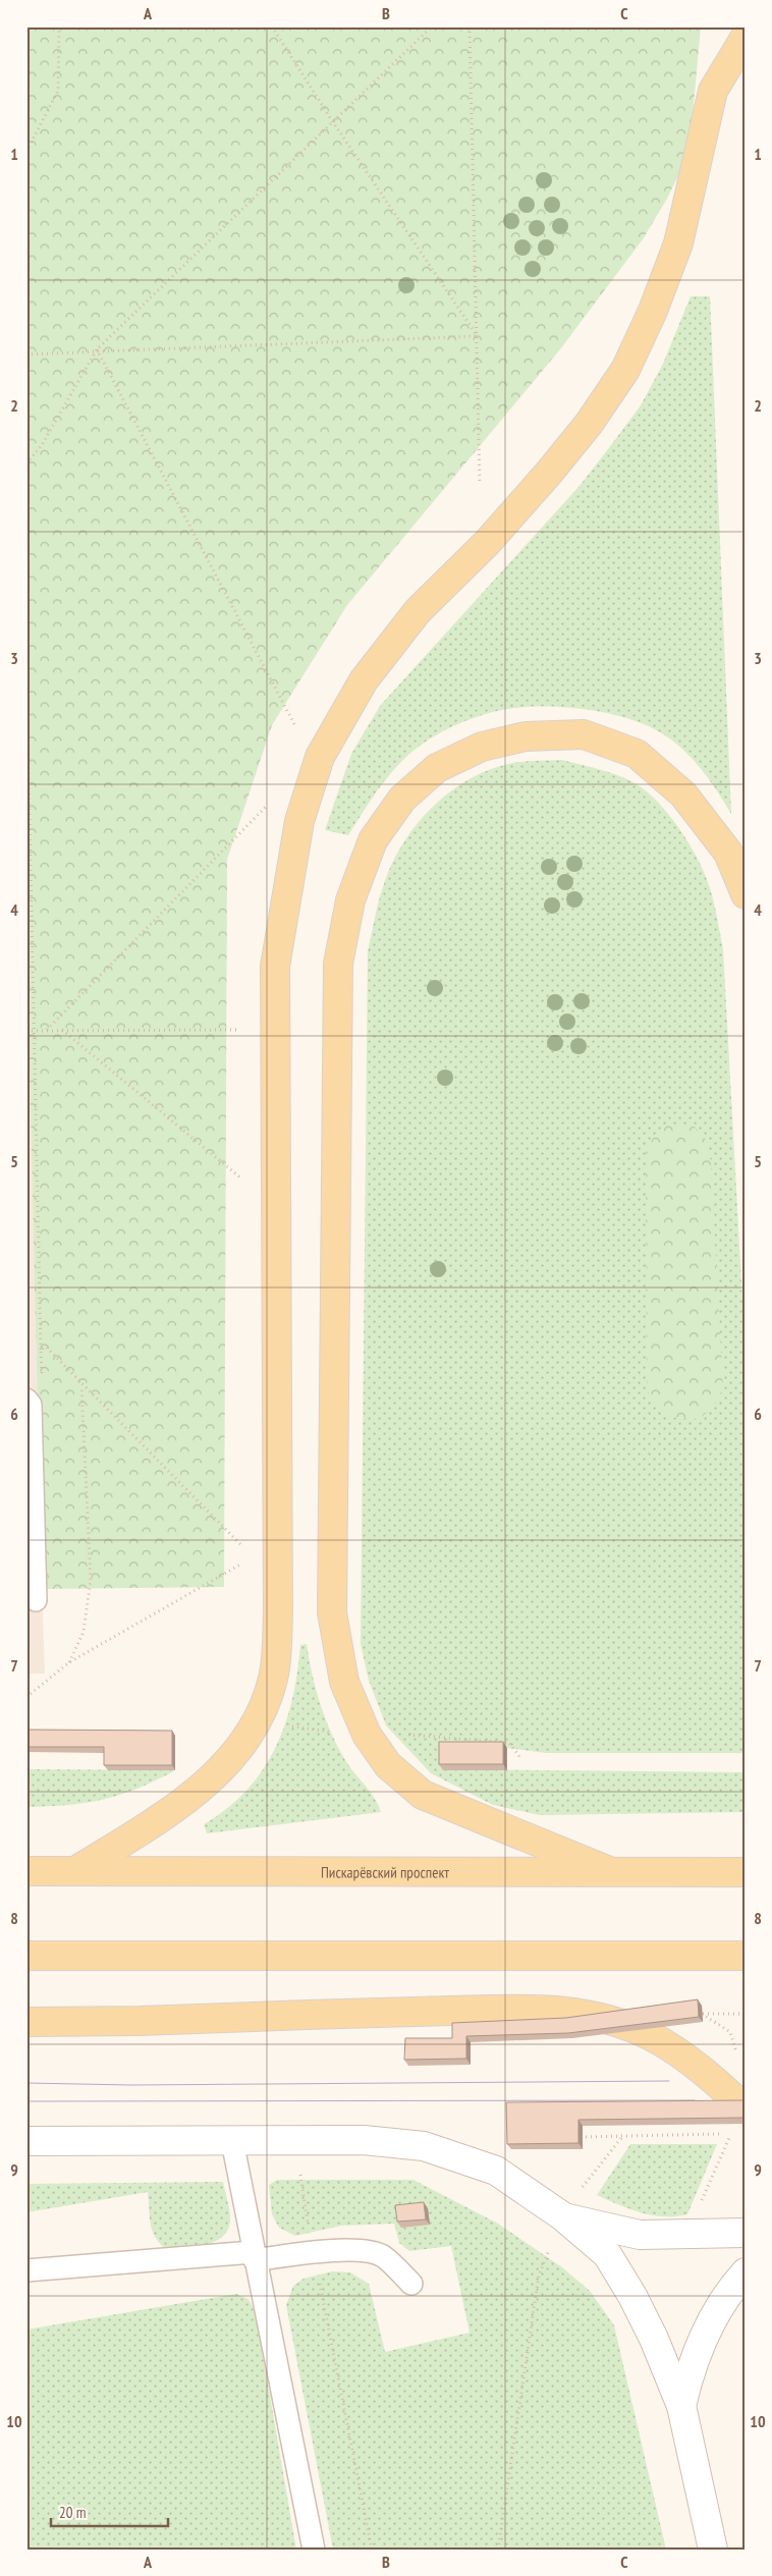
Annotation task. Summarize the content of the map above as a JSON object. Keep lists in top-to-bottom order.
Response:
{
  "streets": {
    "main road": ["Пискарёвский проспект"]
  },
  "scale_bar": "20 m",
  "grid": {
    "columns": ["A", "B", "C"],
    "rows": [
      "1",
      "2",
      "3",
      "4",
      "5",
      "6",
      "7",
      "8",
      "9",
      "10"
    ]
  }
}
